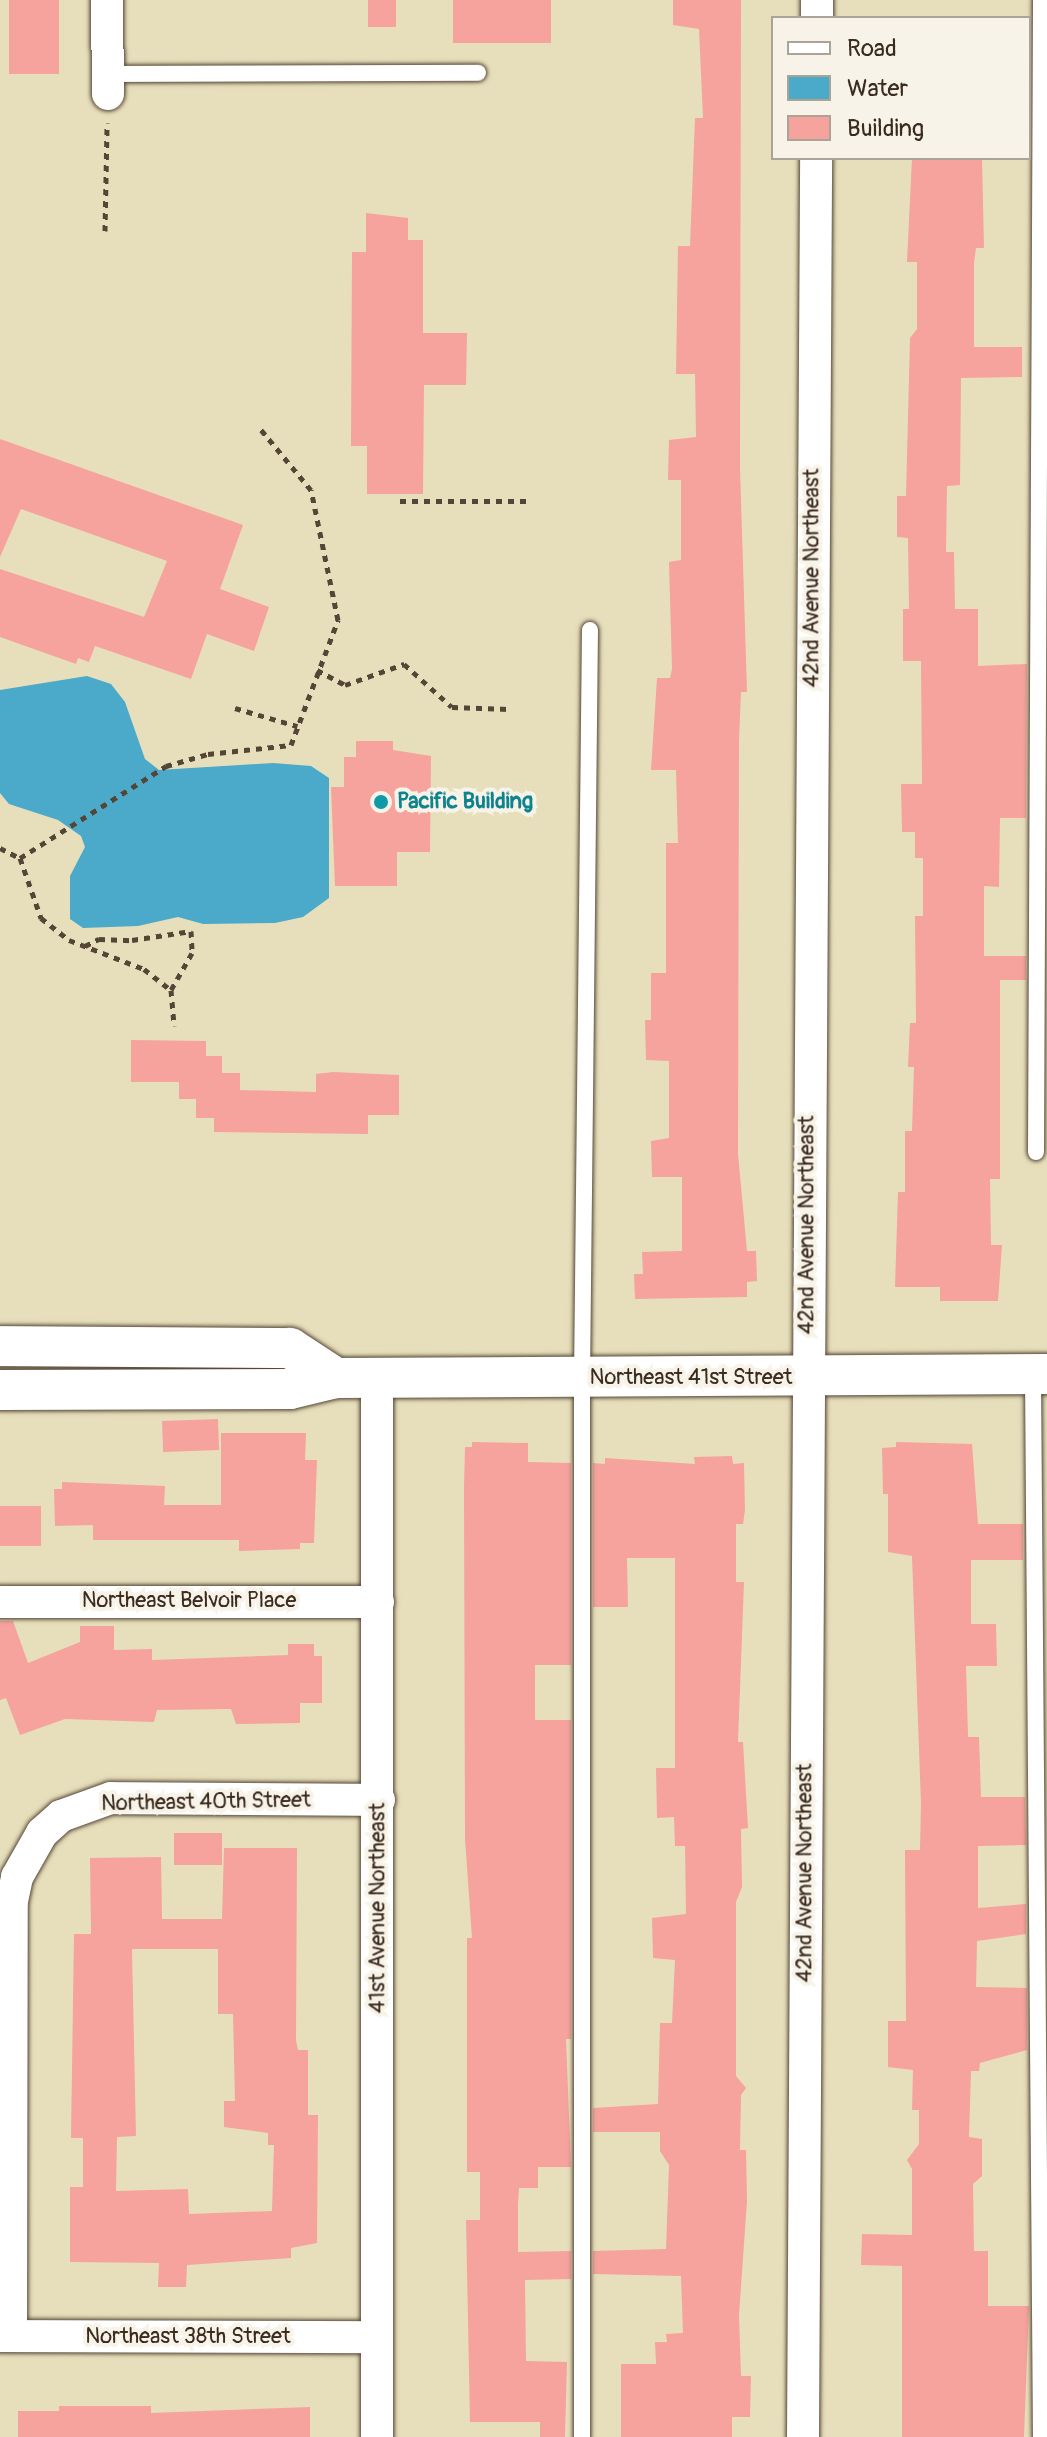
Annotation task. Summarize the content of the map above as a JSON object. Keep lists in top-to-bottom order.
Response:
{
  "streets": {
    "street": [
      "42nd Avenue Northeast",
      "Northeast 41st Street",
      "Northeast Belvoir Place",
      "Northeast 40th Street",
      "41st Avenue Northeast",
      "Northeast 38th Street"
    ]
  },
  "crossings": [
    ["42nd Avenue Northeast", "Northeast 41st Street"],
    ["Northeast 41st Street", "41st Avenue Northeast"],
    ["Northeast Belvoir Place", "41st Avenue Northeast"],
    ["Northeast 40th Street", "41st Avenue Northeast"],
    ["Northeast 40th Street", "Northeast 38th Street"],
    ["41st Avenue Northeast", "Northeast 38th Street"]
  ],
  "places": ["Pacific Building"],
  "legend": ["Road", "Water", "Building"]
}
